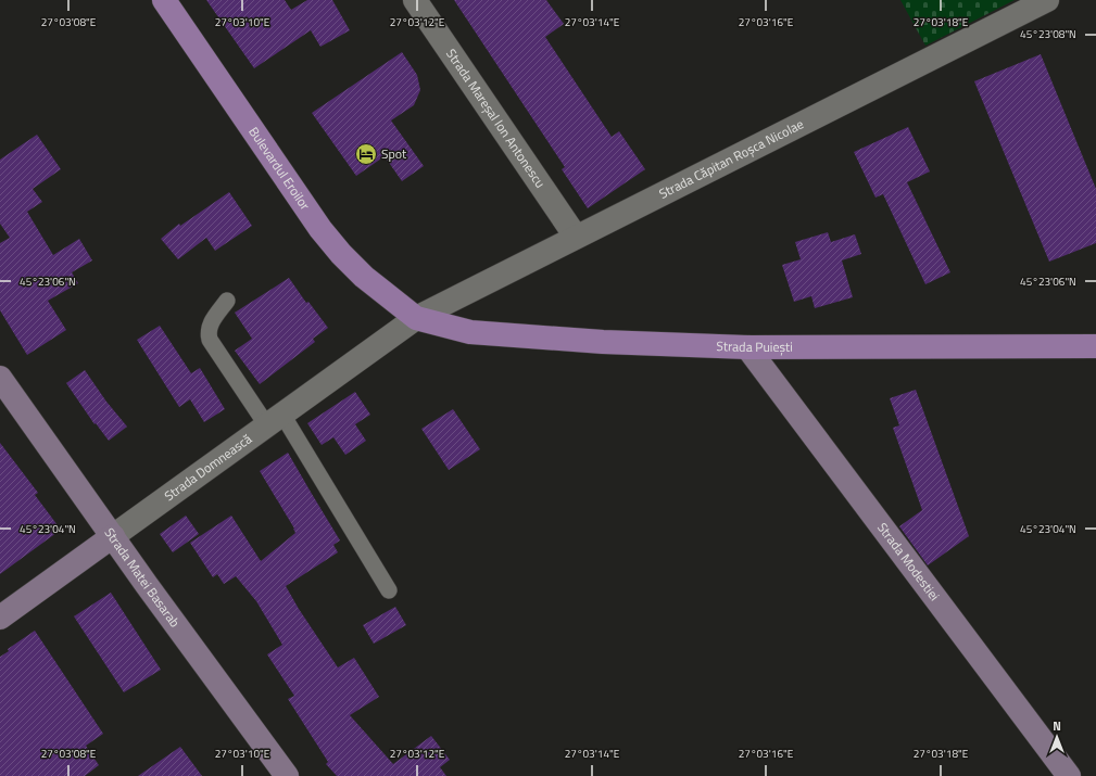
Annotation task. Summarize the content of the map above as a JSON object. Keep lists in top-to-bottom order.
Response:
{
  "streets": {
    "main road": ["Bulevardul Eroilor", "Strada Puiești"],
    "street": [
      "Strada Mareșal Ion Antonescu",
      "Strada Căpitan Roșca Nicolae",
      "Strada Domnească",
      "Strada Modestiei",
      "Strada Matei Basarab"
    ]
  },
  "crossings": [
    ["Strada Mareșal Ion Antonescu", "Strada Căpitan Roșca Nicolae"],
    ["Strada Căpitan Roșca Nicolae", "Bulevardul Eroilor"],
    ["Strada Căpitan Roșca Nicolae", "Strada Puiești"],
    ["Strada Căpitan Roșca Nicolae", "Strada Domnească"],
    ["Bulevardul Eroilor", "Strada Puiești"],
    ["Bulevardul Eroilor", "Strada Domnească"],
    ["Strada Puiești", "Strada Domnească"],
    ["Strada Puiești", "Strada Modestiei"],
    ["Strada Domnească", "Strada Matei Basarab"]
  ],
  "places": {
    "hotel": ["Spot"]
  },
  "north": "top",
  "coordinates": [
    "27°03'08\"E",
    "27°03'10\"E",
    "27°03'12\"E",
    "27°03'14\"E",
    "27°03'16\"E",
    "27°03'18\"E",
    "45°23'08\"N",
    "45°23'06\"N",
    "45°23'04\"N"
  ]
}
